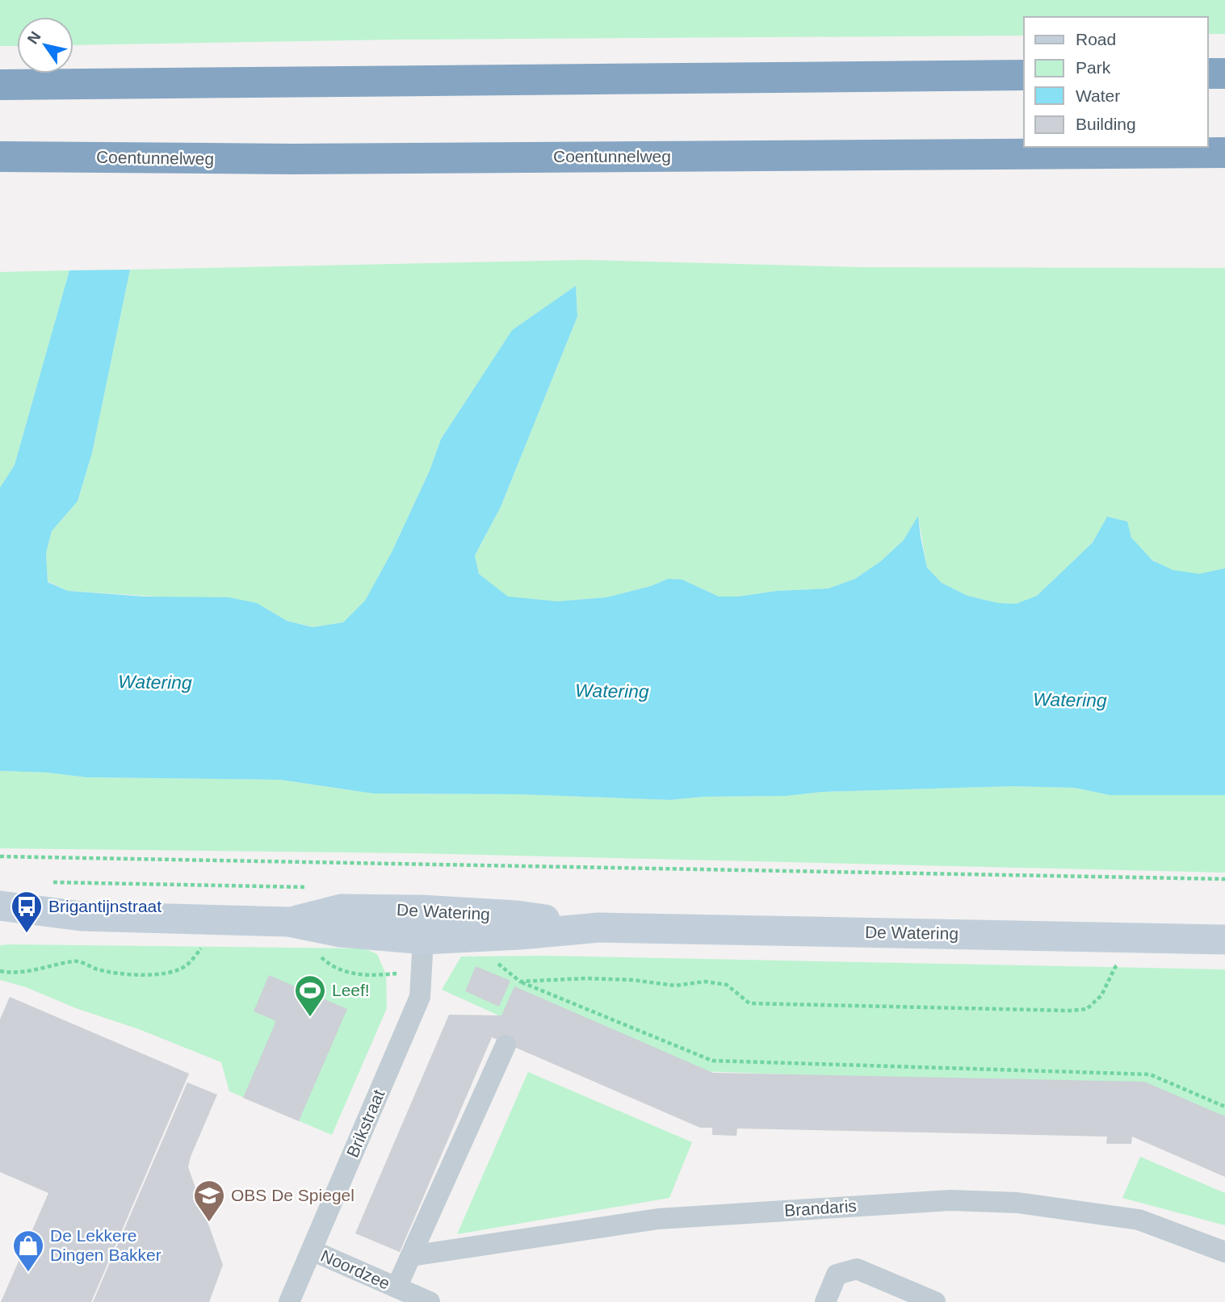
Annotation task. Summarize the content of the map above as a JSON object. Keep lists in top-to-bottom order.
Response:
{
  "streets": {
    "highway": ["Coentunnelweg"],
    "main road": ["De Watering"],
    "street": ["Brikstraat", "Brandaris", "Noordzee"]
  },
  "crossings": [
    ["De Watering", "Brikstraat"],
    ["Brikstraat", "Noordzee"]
  ],
  "water": ["Watering"],
  "places": {
    "bus stop": ["Brigantijnstraat"],
    "sports": ["Leef!"],
    "school or university": ["OBS De Spiegel"],
    "shop": ["De Lekkere Dingen Bakker"]
  },
  "legend": [
    "Road",
    "Park",
    "Water",
    "Building"
  ],
  "north": "top left"
}
